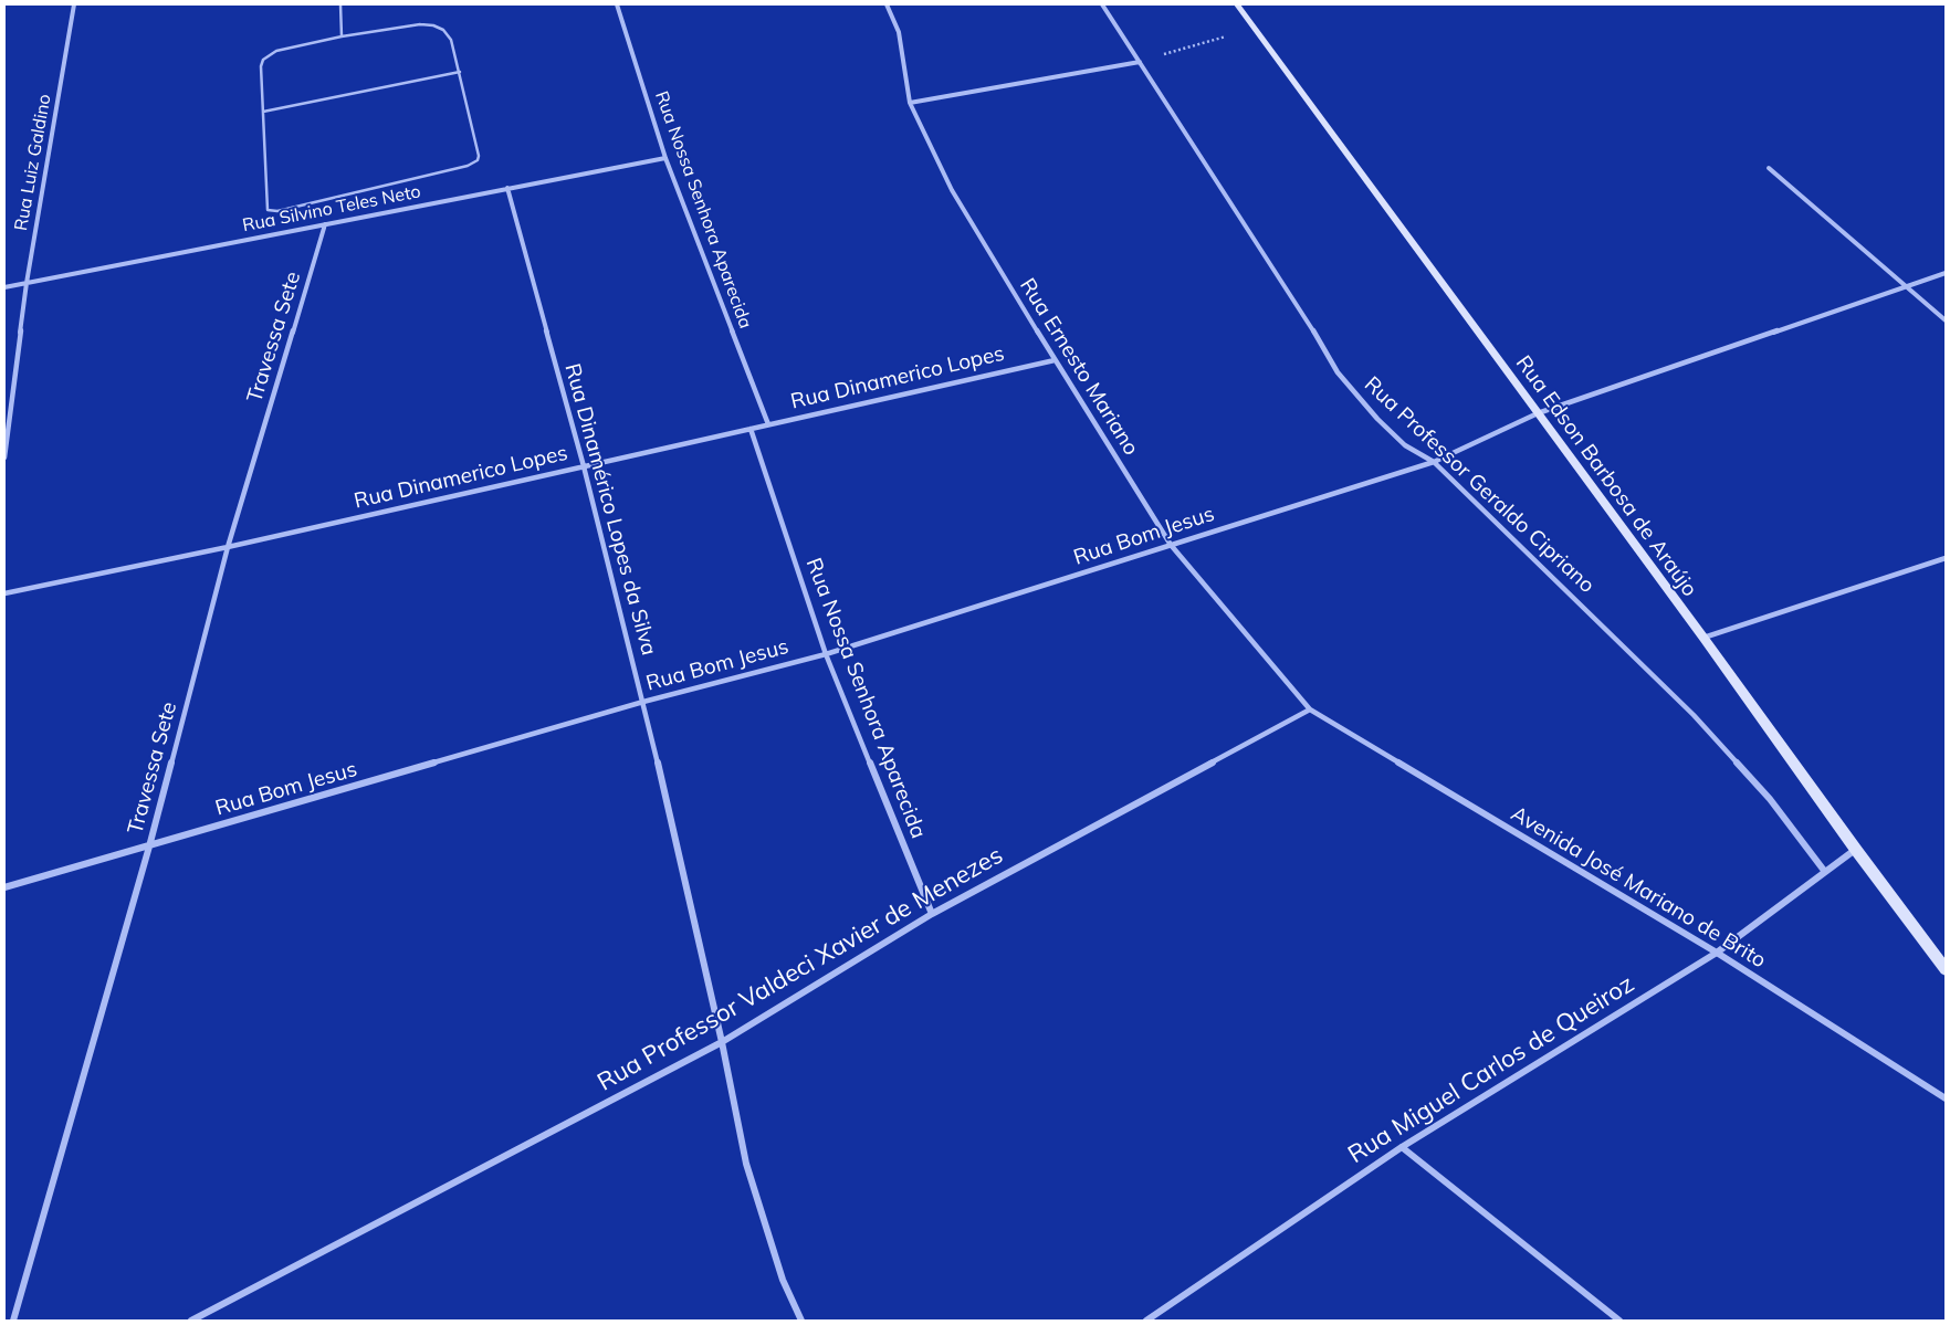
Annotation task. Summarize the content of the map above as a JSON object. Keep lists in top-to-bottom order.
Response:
{
  "streets": {
    "street": [
      "Rua Luiz Galdino",
      "Rua Silvino Teles Neto",
      "Rua Nossa Senhora Aparecida",
      "Travessa Sete",
      "Rua Ernesto Mariano",
      "Rua Dinamerico Lopes",
      "Rua Edson Barbosa de Araújo",
      "Rua Professor Geraldo Cipriano",
      "Rua Dinamérico Lopes da Silva",
      "Rua Bom Jesus",
      "Avenida José Mariano de Brito",
      "Rua Professor Valdeci Xavier de Menezes",
      "Rua Miguel Carlos de Queiroz"
    ]
  },
  "crossings": [
    ["Rua Luiz Galdino", "Rua Silvino Teles Neto"],
    ["Rua Silvino Teles Neto", "Rua Nossa Senhora Aparecida"],
    ["Rua Silvino Teles Neto", "Travessa Sete"],
    ["Rua Silvino Teles Neto", "Rua Dinamérico Lopes da Silva"],
    ["Rua Nossa Senhora Aparecida", "Rua Dinamerico Lopes"],
    ["Rua Nossa Senhora Aparecida", "Rua Bom Jesus"],
    ["Rua Nossa Senhora Aparecida", "Rua Professor Valdeci Xavier de Menezes"],
    ["Travessa Sete", "Rua Dinamerico Lopes"],
    ["Travessa Sete", "Rua Bom Jesus"],
    ["Rua Ernesto Mariano", "Rua Dinamerico Lopes"],
    ["Rua Ernesto Mariano", "Rua Bom Jesus"],
    ["Rua Ernesto Mariano", "Avenida José Mariano de Brito"],
    ["Rua Ernesto Mariano", "Rua Professor Valdeci Xavier de Menezes"],
    ["Rua Dinamerico Lopes", "Rua Dinamérico Lopes da Silva"],
    ["Rua Edson Barbosa de Araújo", "Rua Bom Jesus"],
    ["Rua Edson Barbosa de Araújo", "Rua Miguel Carlos de Queiroz"],
    ["Rua Professor Geraldo Cipriano", "Rua Bom Jesus"],
    ["Rua Professor Geraldo Cipriano", "Rua Miguel Carlos de Queiroz"],
    ["Rua Dinamérico Lopes da Silva", "Rua Bom Jesus"],
    ["Rua Dinamérico Lopes da Silva", "Rua Professor Valdeci Xavier de Menezes"],
    ["Avenida José Mariano de Brito", "Rua Professor Valdeci Xavier de Menezes"],
    ["Avenida José Mariano de Brito", "Rua Miguel Carlos de Queiroz"]
  ]
}
